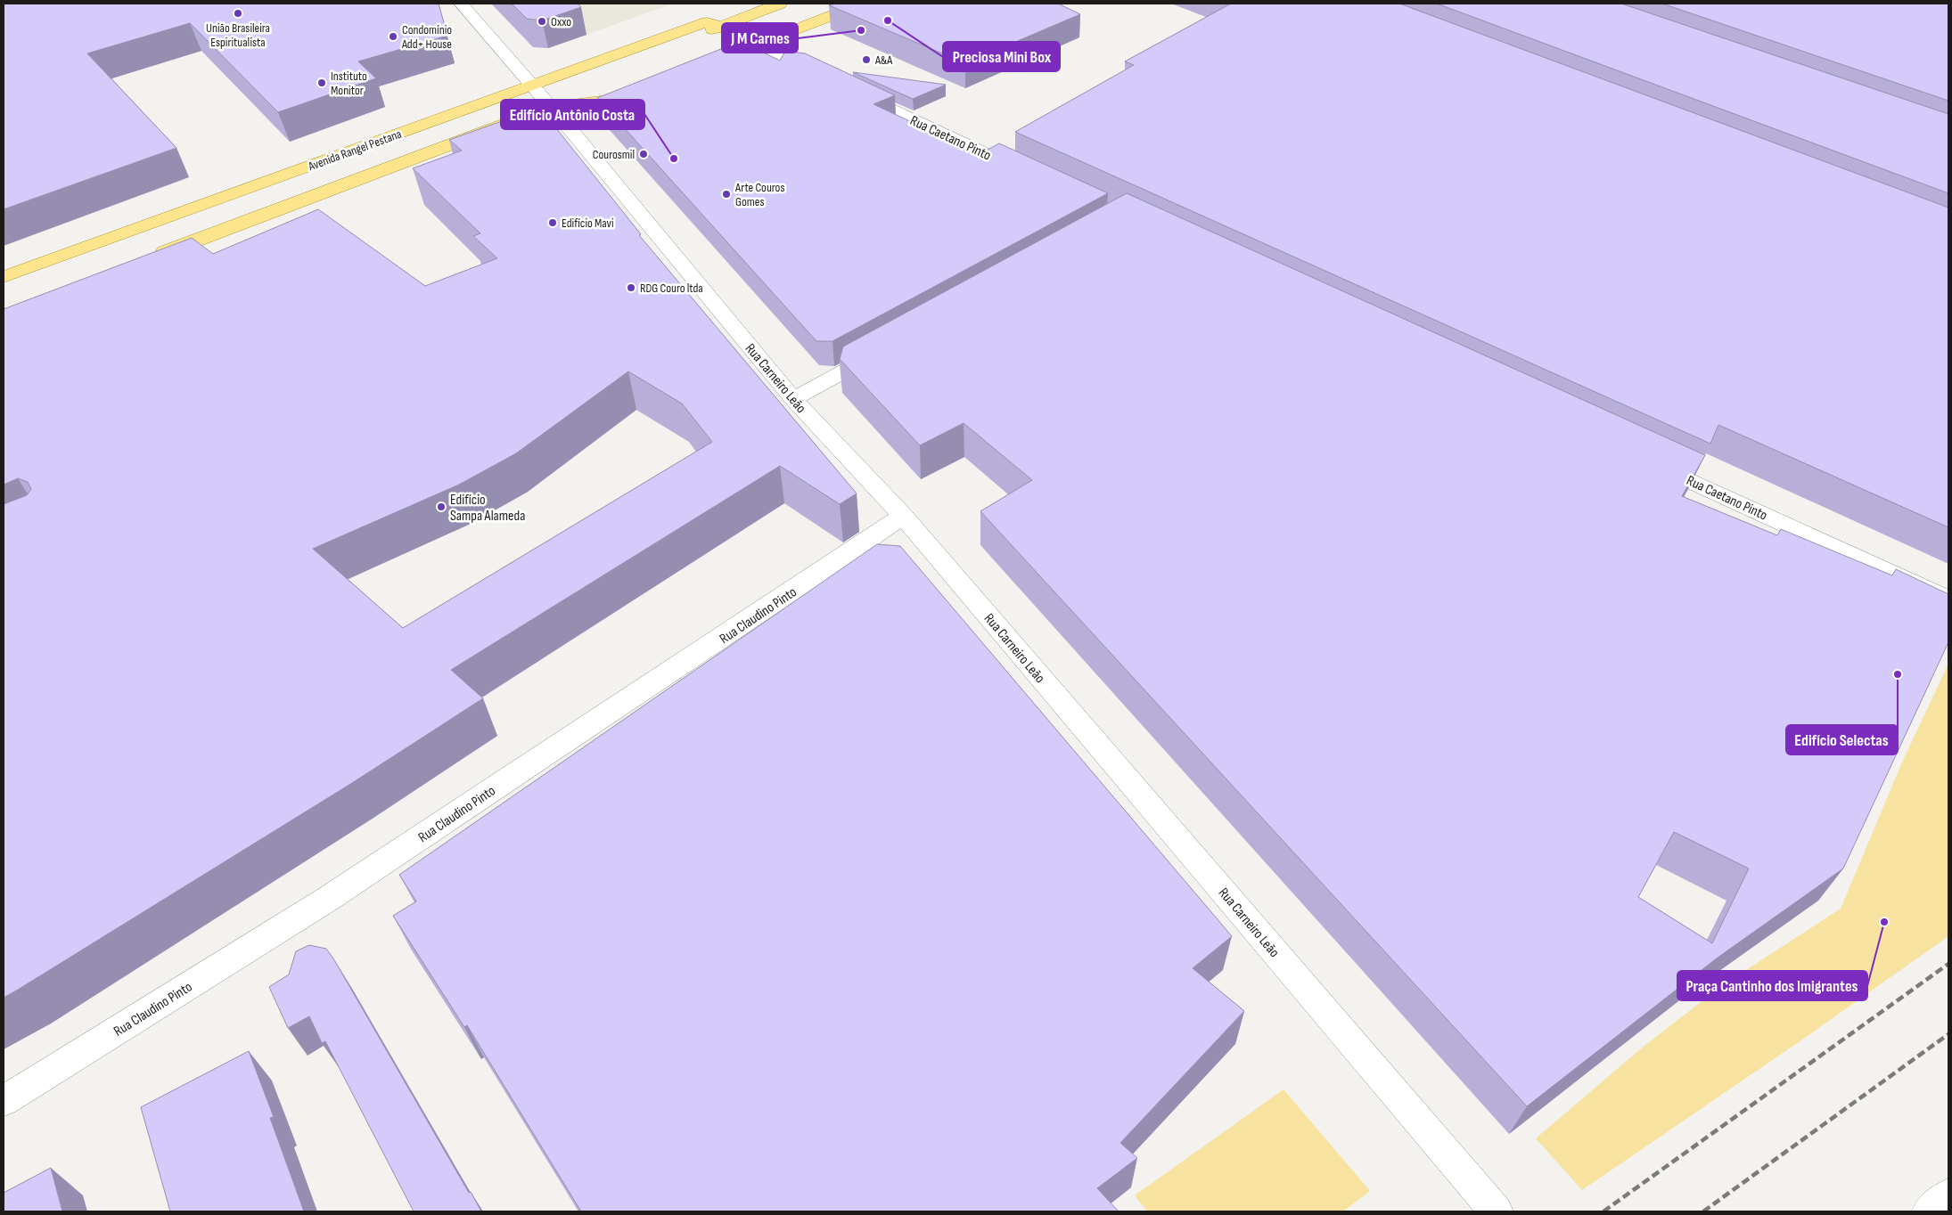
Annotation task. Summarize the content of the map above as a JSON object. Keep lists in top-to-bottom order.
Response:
{
  "streets": {
    "main road": ["Avenida Rangel Pestana"],
    "street": ["Rua Caetano Pinto", "Rua Carneiro Leão", "Rua Claudino Pinto"]
  },
  "crossings": [
    ["Avenida Rangel Pestana", "Rua Carneiro Leão"],
    ["Rua Carneiro Leão", "Rua Claudino Pinto"]
  ],
  "places": [
    "União Brasileira Espiritualista",
    "Preciosa Mini Box",
    "Oxxo",
    "J M Carnes",
    "Condomínio Add+ House",
    "A&A",
    "Instituto Monitor",
    "Courosmil",
    "Edifício Antônio Costa",
    "Arte Couros Gomes",
    "Edifício Mavi",
    "RDG Couro ltda",
    "Edifício Sampa Alameda",
    "Edifício Selectas",
    "Praça Cantinho dos Imigrantes"
  ]
}
